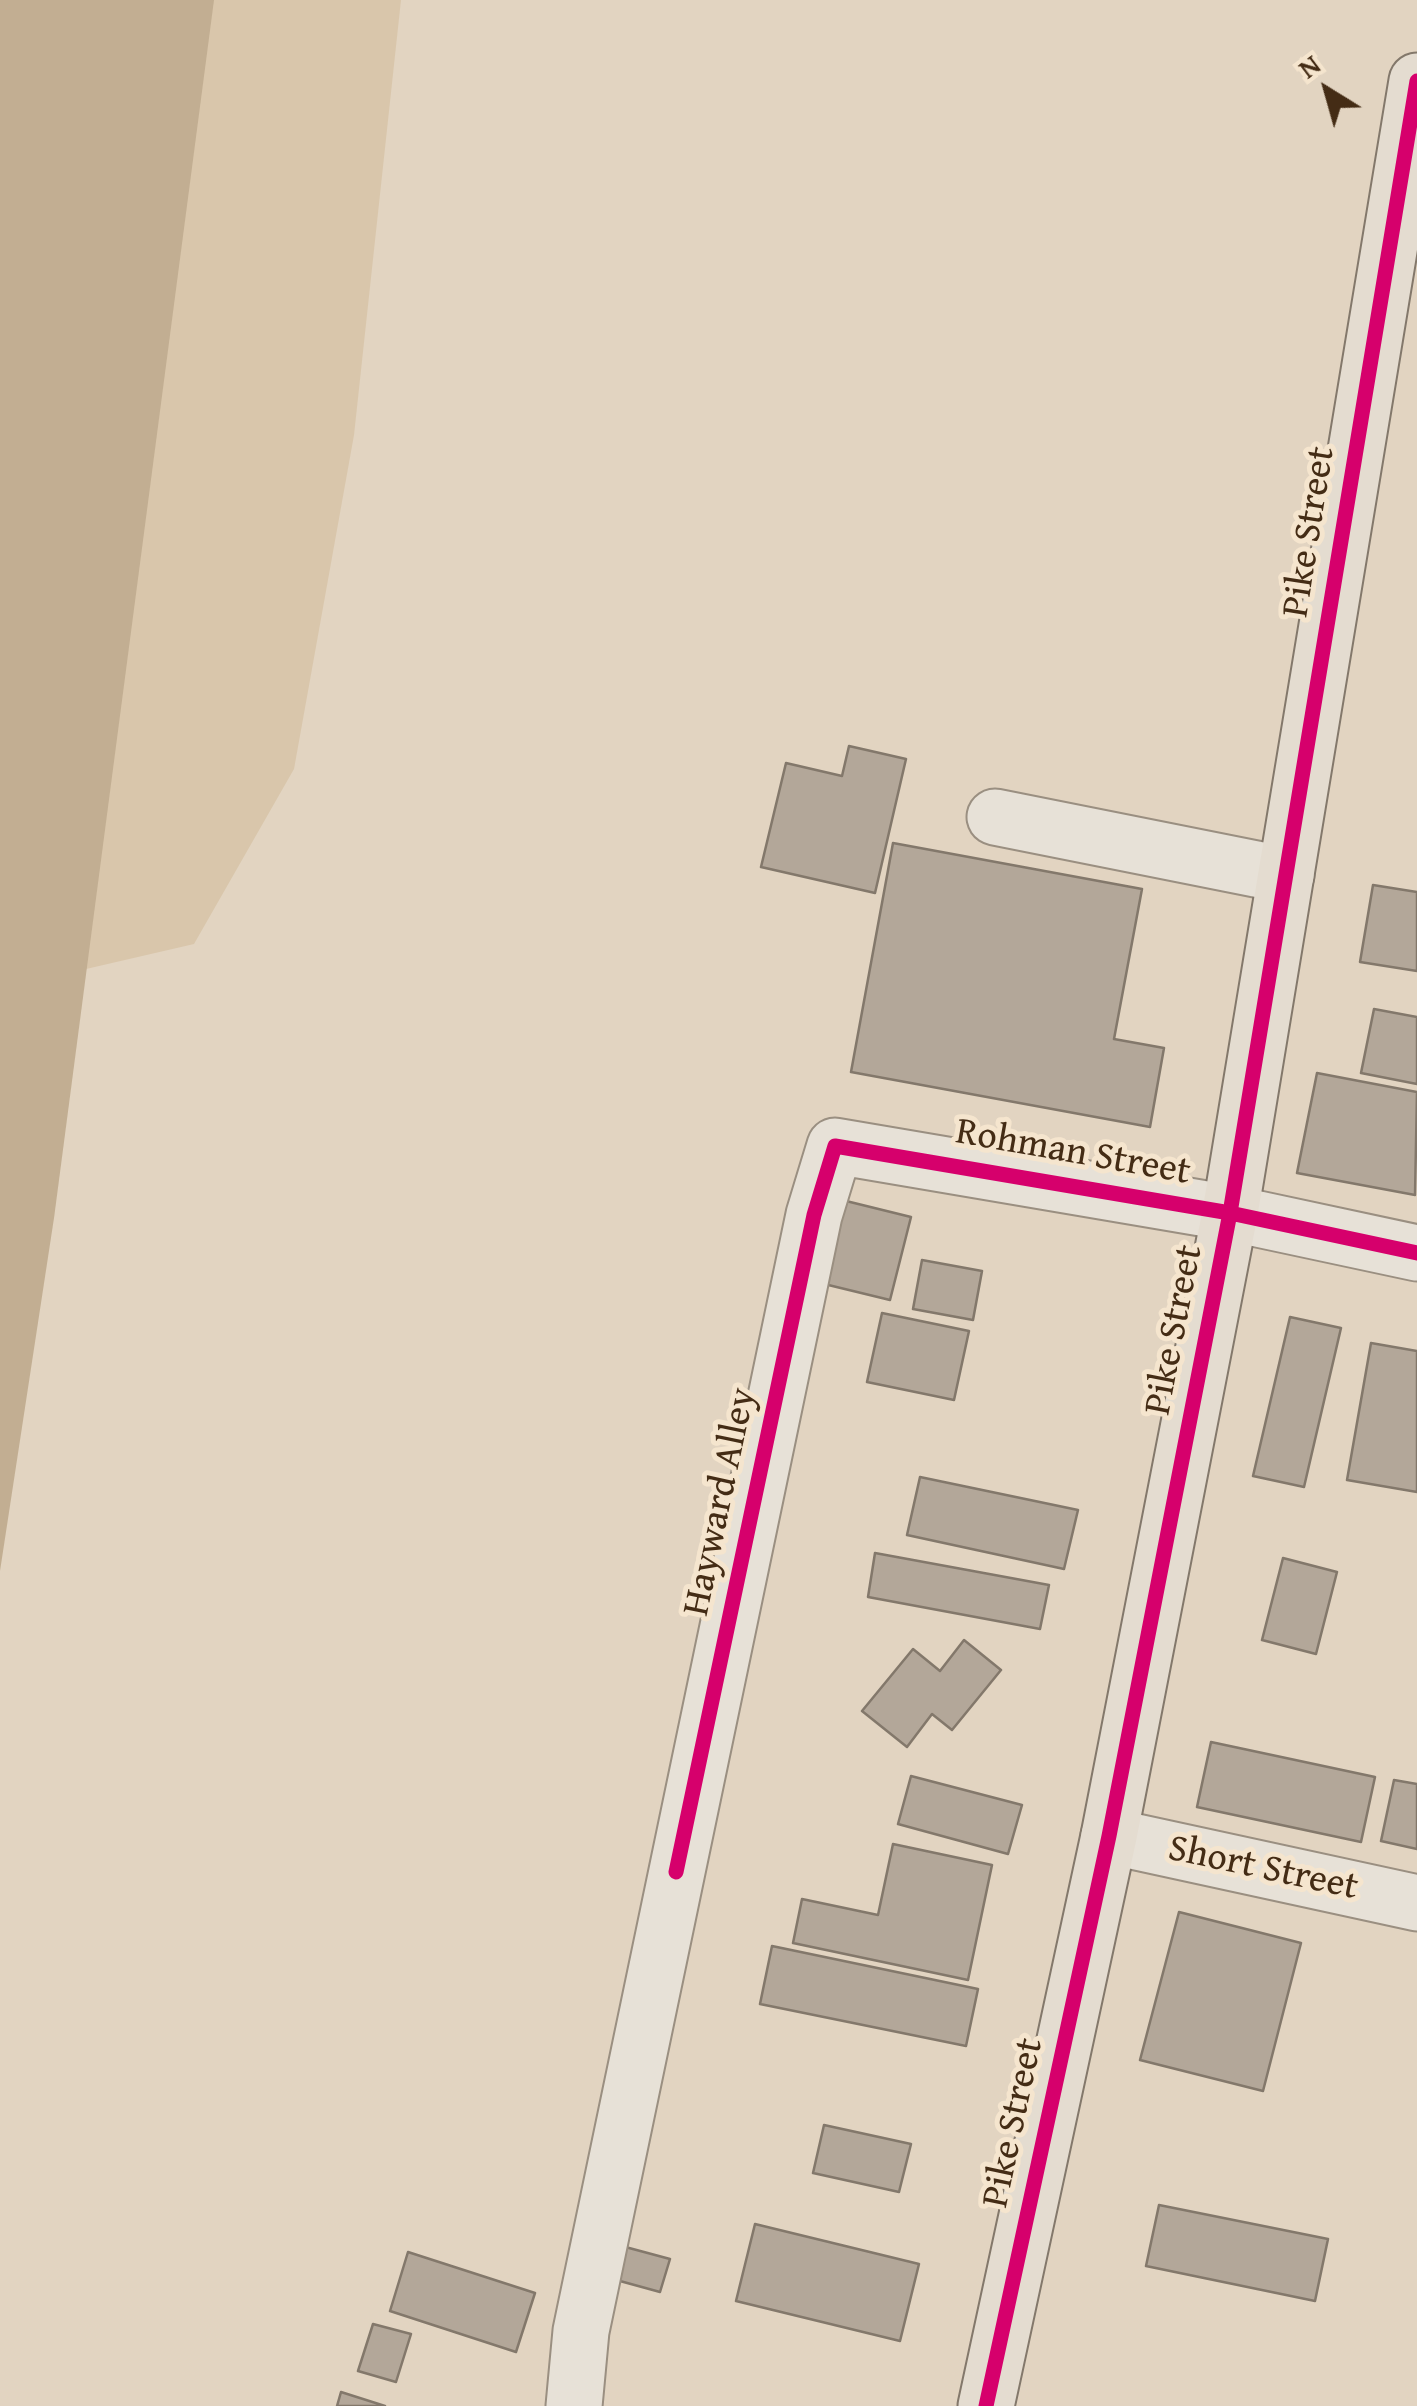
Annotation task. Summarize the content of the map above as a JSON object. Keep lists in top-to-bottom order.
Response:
{
  "streets": {
    "main road": ["Pike Street"],
    "street": ["Rohman Street", "Hayward Alley", "Short Street"]
  },
  "crossings": [
    ["Pike Street", "Rohman Street"],
    ["Pike Street", "Short Street"],
    ["Rohman Street", "Hayward Alley"]
  ],
  "north": "top left"
}
